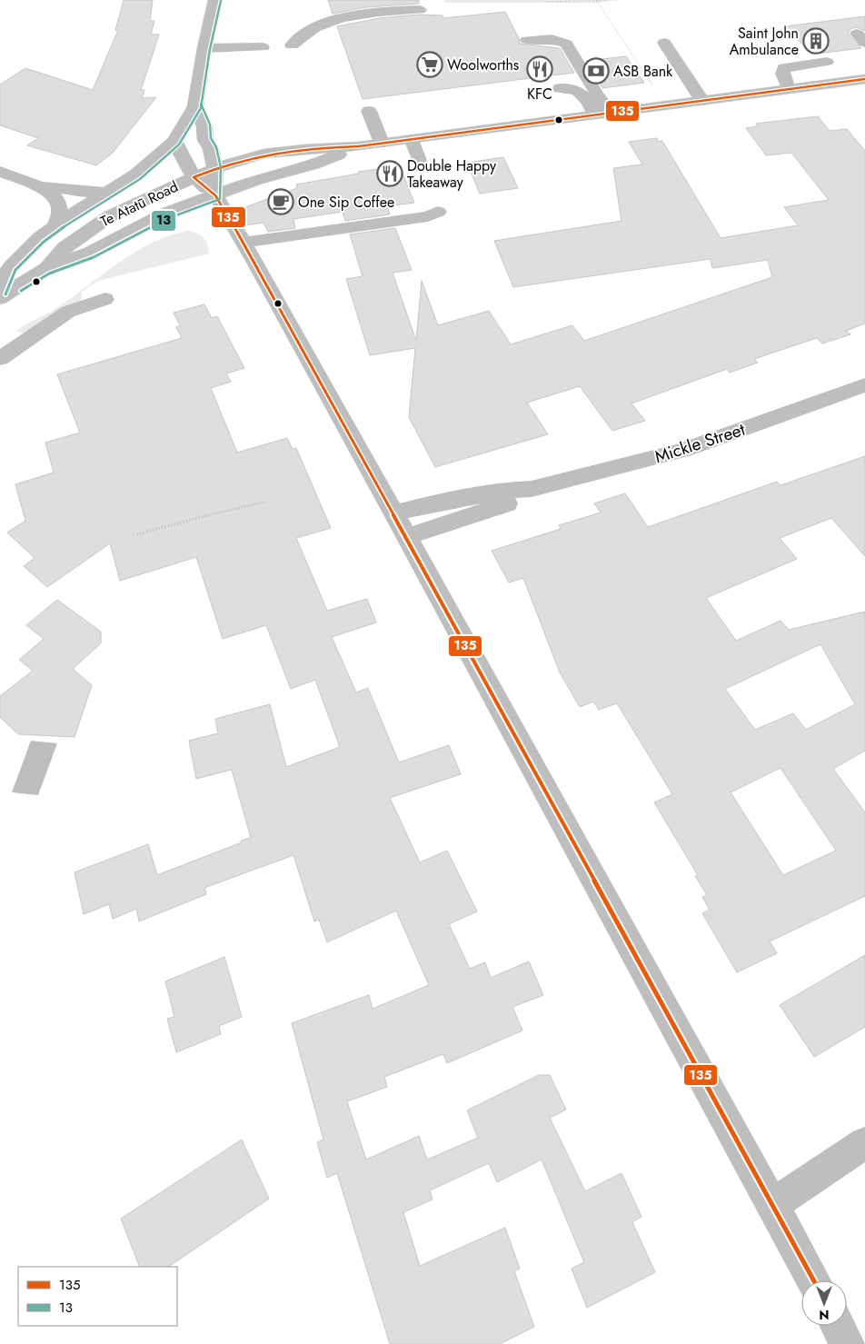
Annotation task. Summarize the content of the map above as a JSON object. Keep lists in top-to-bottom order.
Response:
{
  "streets": {
    "main road": ["Te Atatū Road", "Mickle Street"]
  },
  "places": {
    "building": ["Saint John Ambulance"],
    "supermarket": ["Woolworths"],
    "restaurant": ["KFC", "Double Happy Takeaway"],
    "bank": ["ASB Bank"],
    "cafe": ["One Sip Coffee"]
  },
  "lines": ["transit line 13", "transit line 135"],
  "legend": ["135", "13"],
  "north": "bottom"
}
